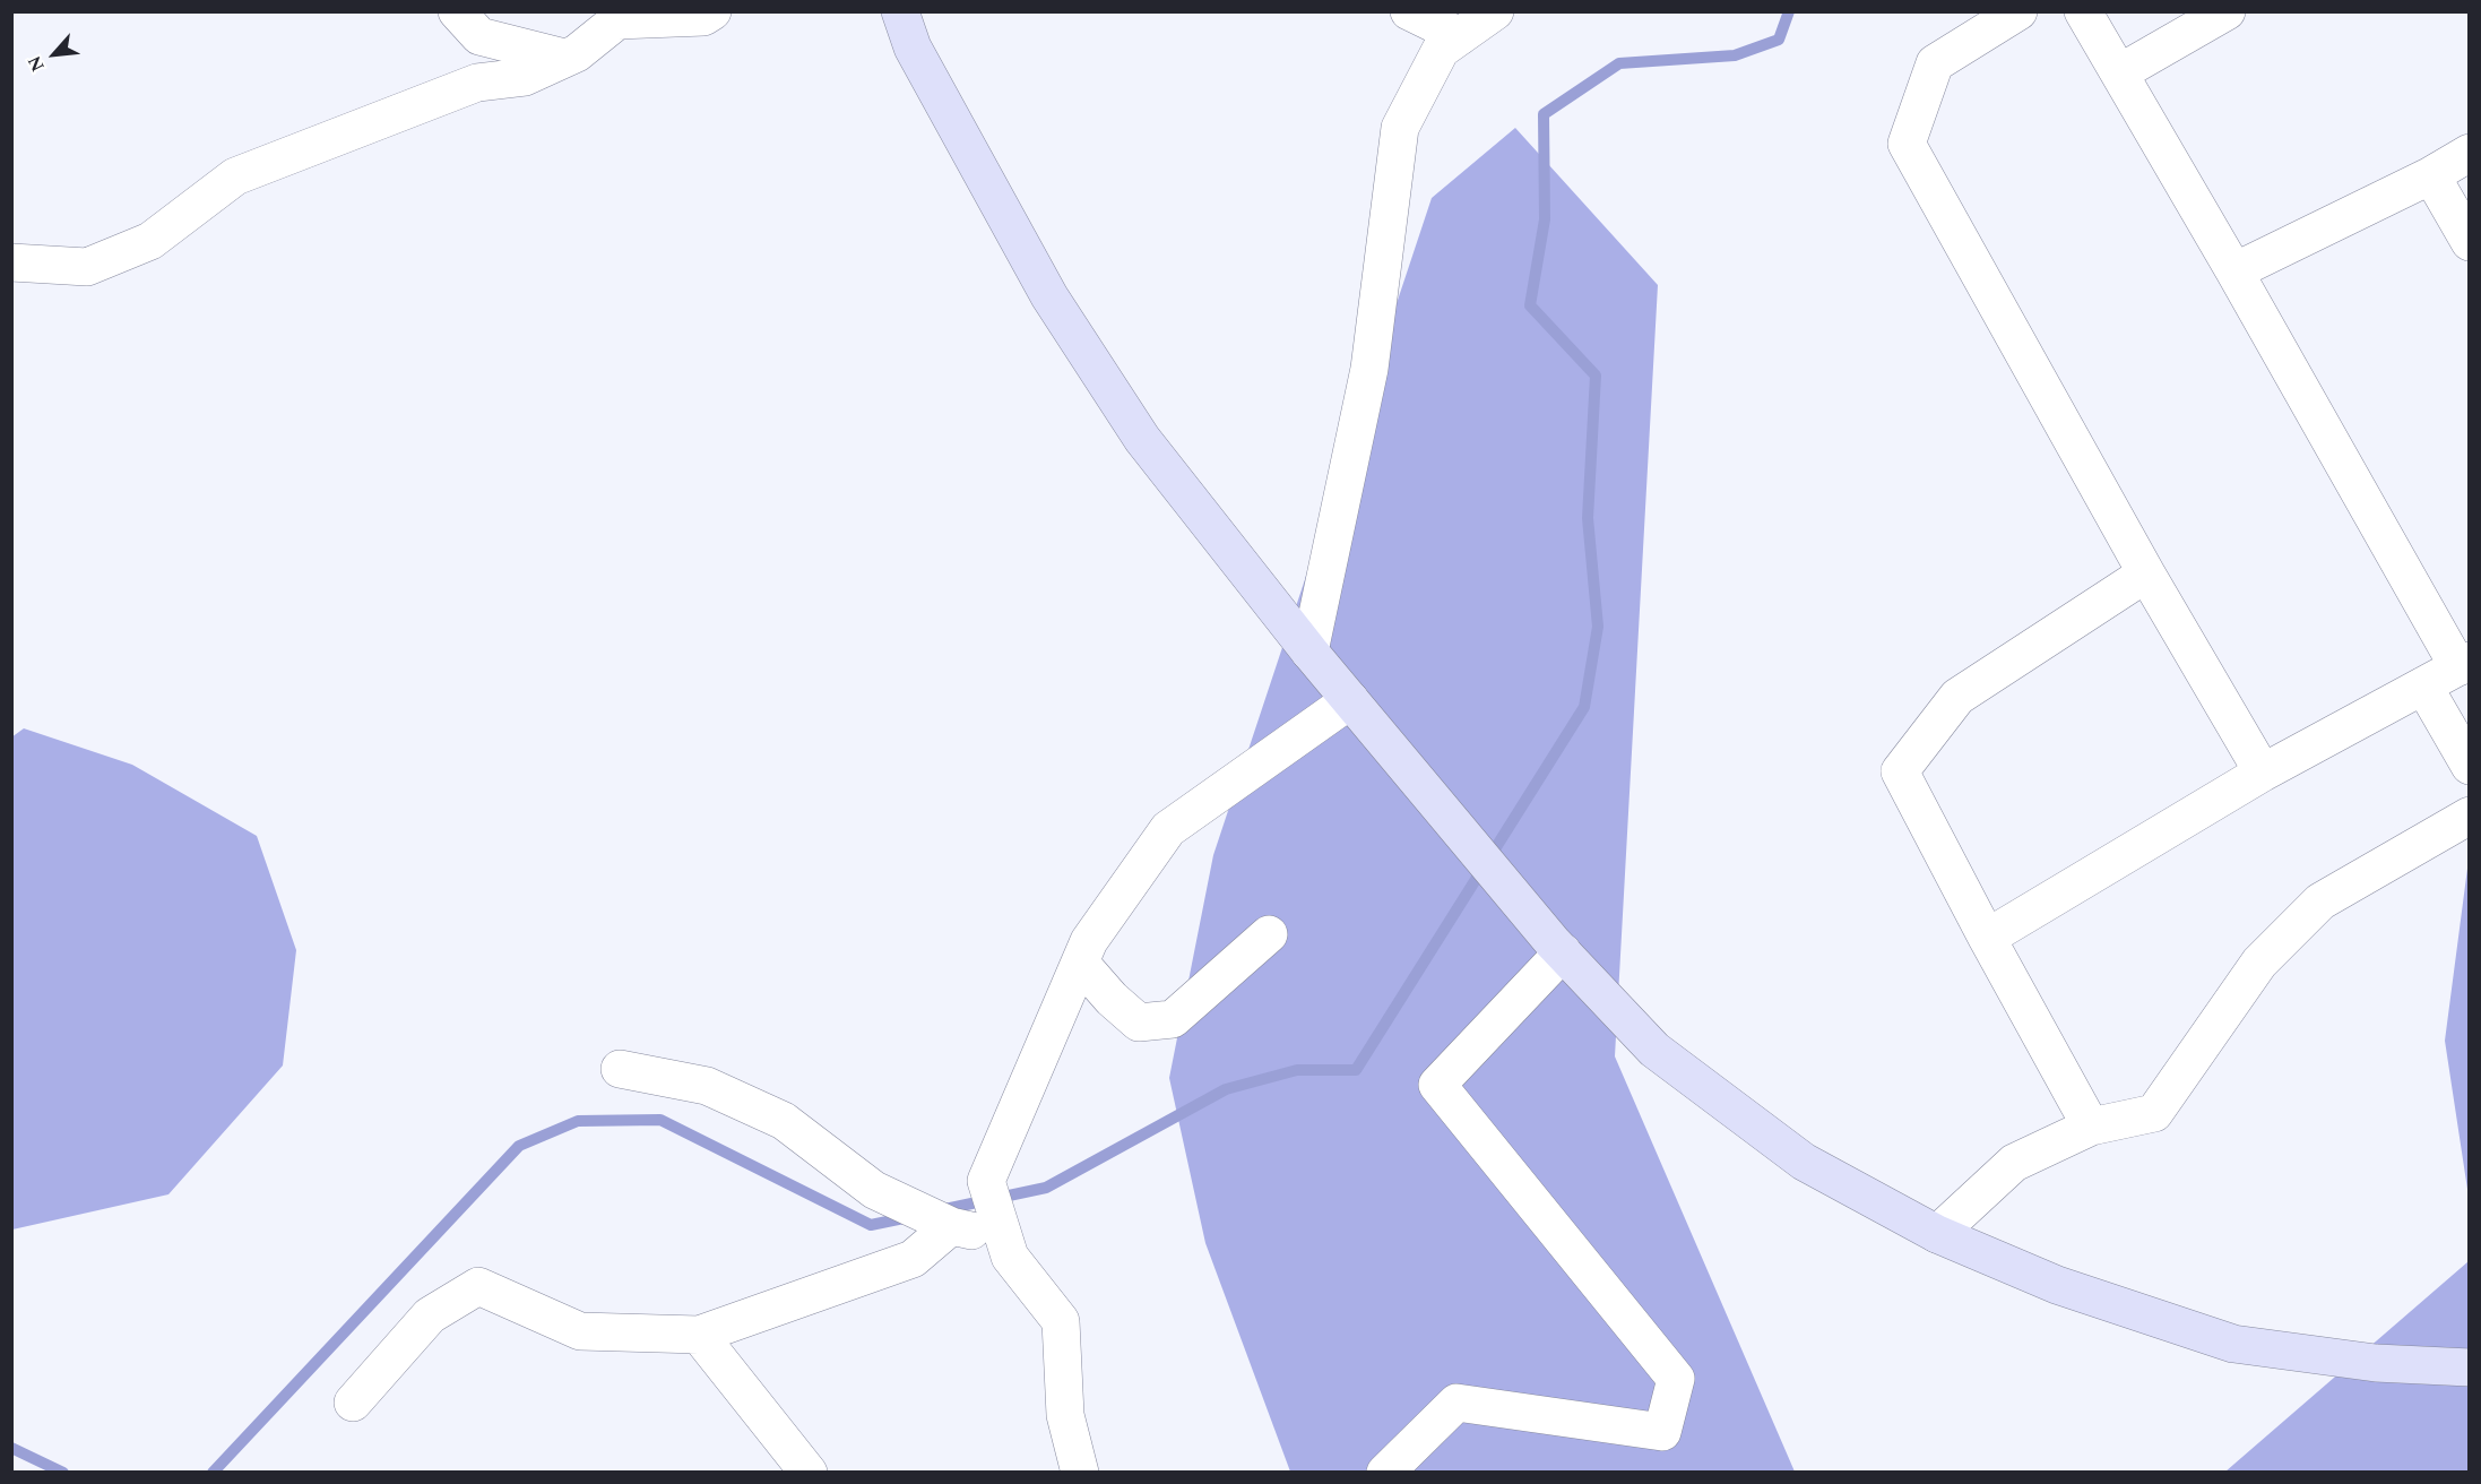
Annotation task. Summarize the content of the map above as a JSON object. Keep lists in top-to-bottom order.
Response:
{
  "north": "bottom left"
}
